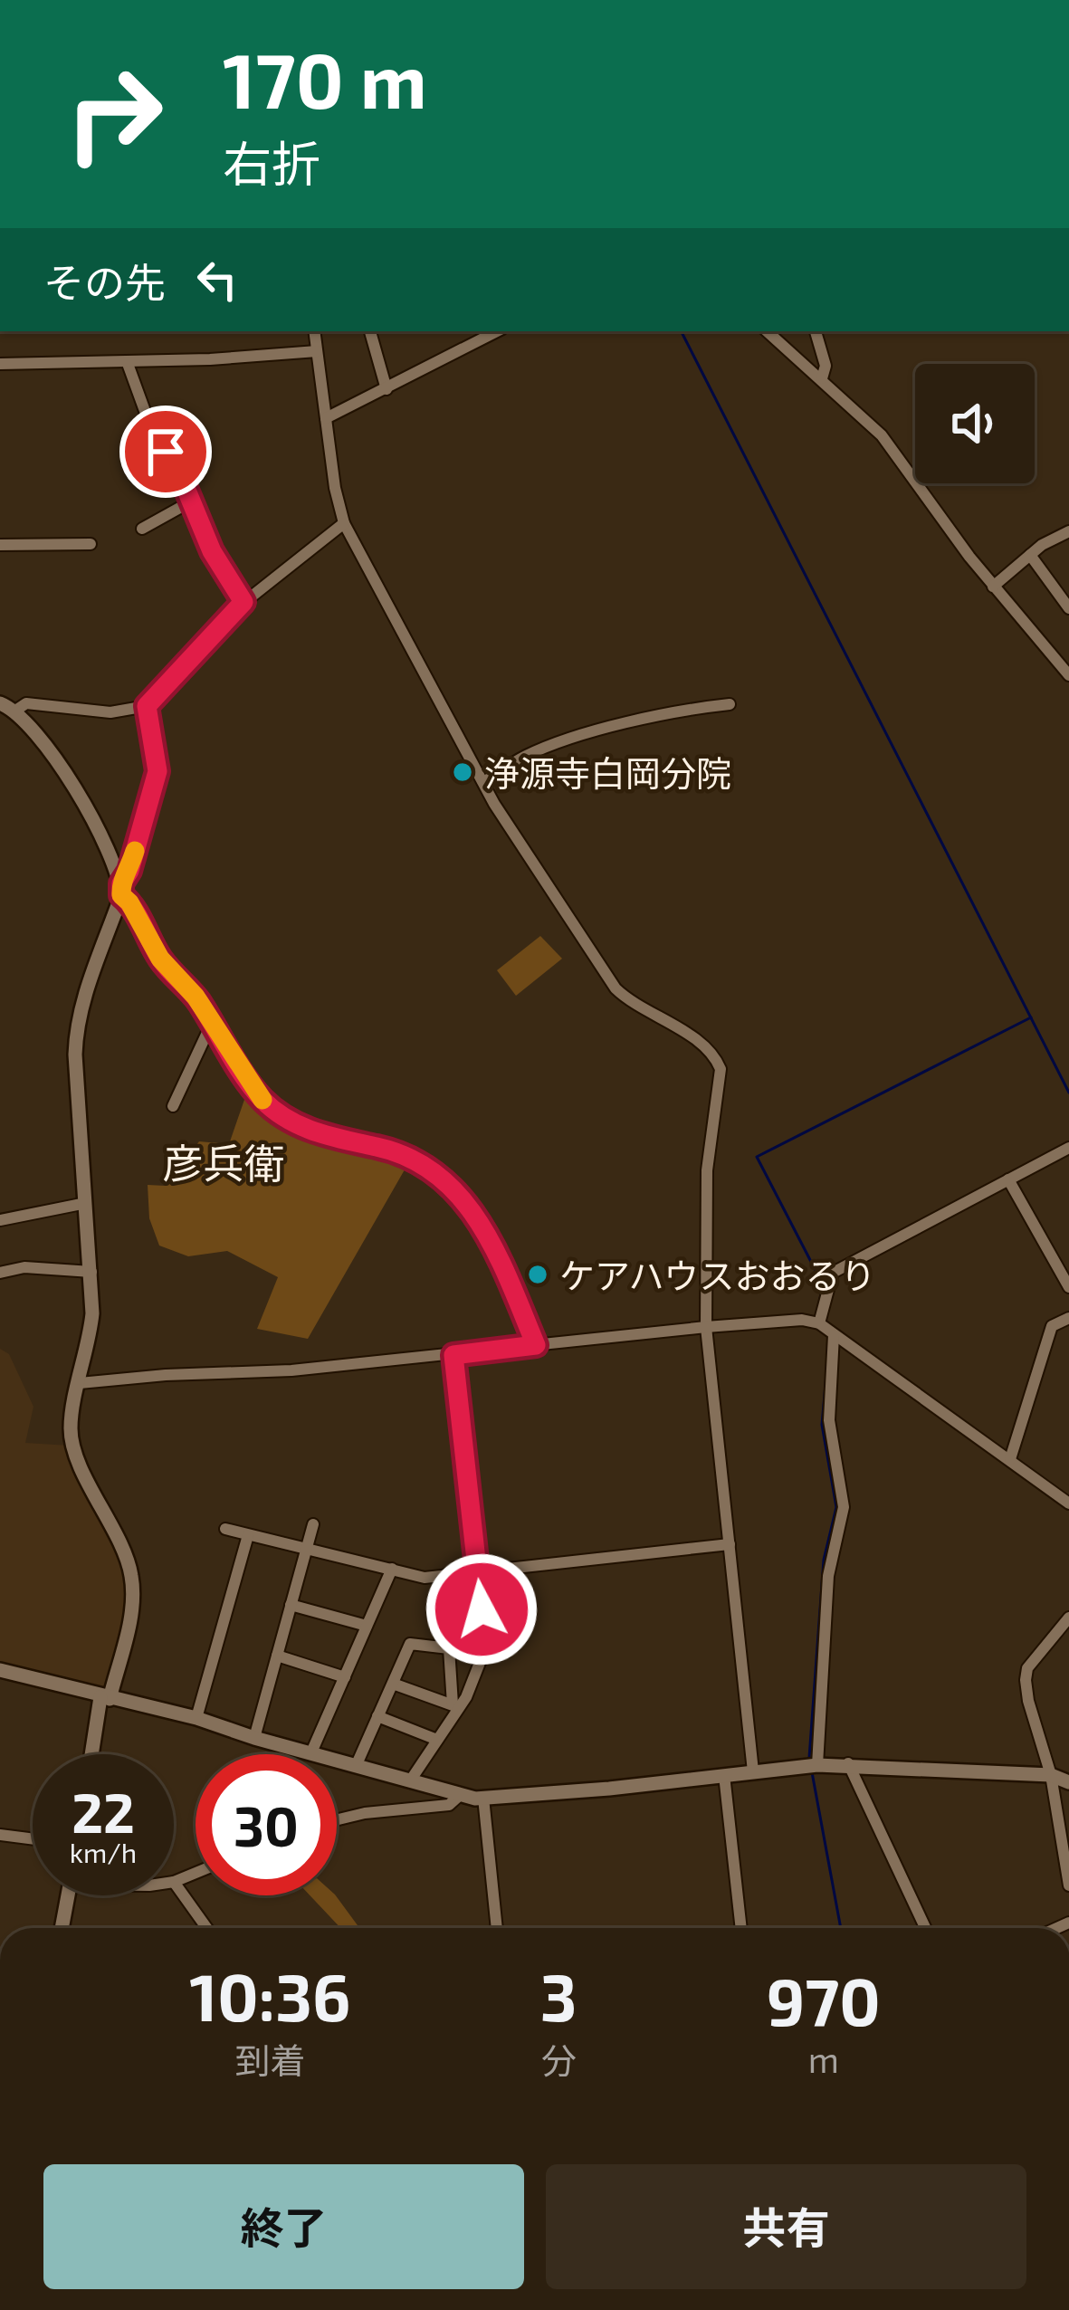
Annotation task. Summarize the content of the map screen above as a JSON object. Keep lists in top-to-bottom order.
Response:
{
  "districts": ["彦兵衛"],
  "places": ["浄源寺白岡分院", "ケアハウスおおるり"],
  "page": {
    "turn": ["170 m", "右折"],
    "then": "その先",
    "speed": "22 km/h",
    "limit": "30",
    "eta": [
      "10:36",
      "到着",
      "3",
      "分",
      "970",
      "m"
    ],
    "buttons": ["終了", "共有"]
  }
}
